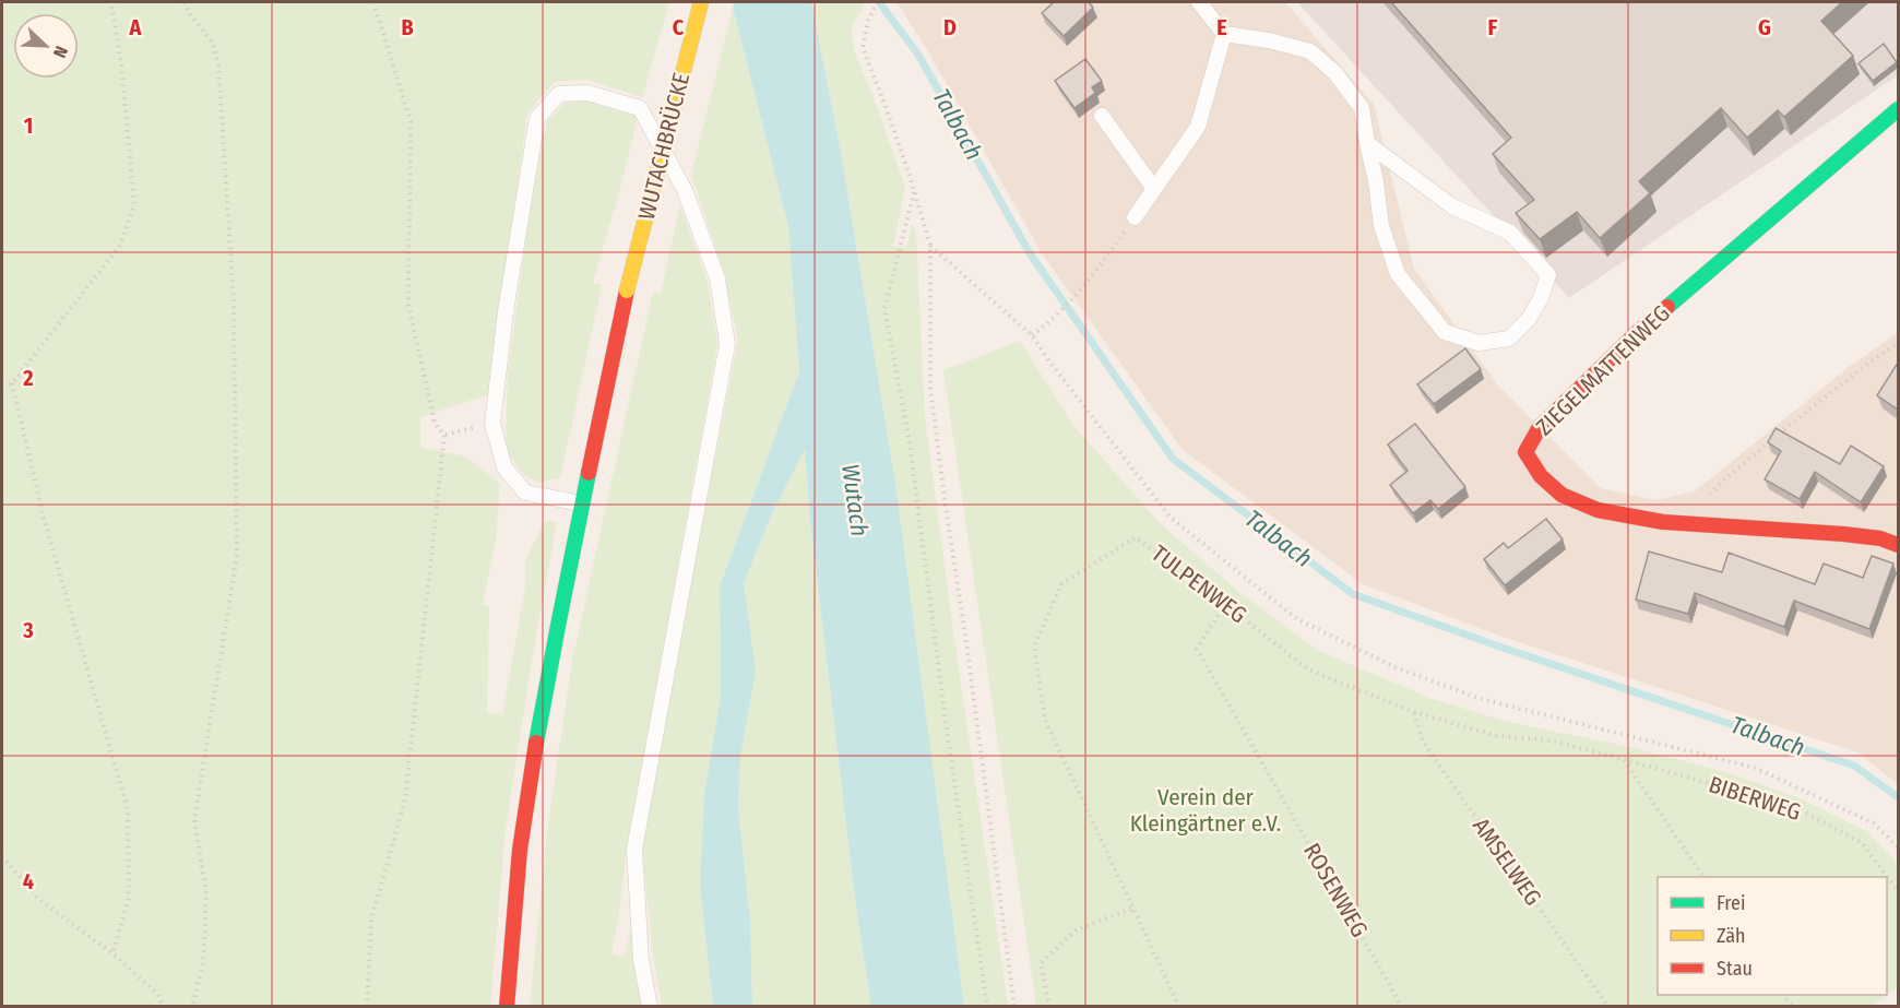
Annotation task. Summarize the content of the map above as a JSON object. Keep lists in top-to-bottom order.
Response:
{
  "streets": {
    "main road": ["WUTACHBRÜCKE", "ZIEGELMATTENWEG"],
    "path": [
      "TULPENWEG",
      "BIBERWEG",
      "AMSELWEG",
      "ROSENWEG"
    ]
  },
  "crossings": [
    ["TULPENWEG", "BIBERWEG"],
    ["TULPENWEG", "AMSELWEG"],
    ["TULPENWEG", "ROSENWEG"]
  ],
  "water": ["Talbach", "Wutach"],
  "parks": ["Verein der Kleingärtner e.V."],
  "legend": ["Frei", "Zäh", "Stau"],
  "north": "bottom right",
  "grid": {
    "columns": [
      "A",
      "B",
      "C",
      "D",
      "E",
      "F",
      "G"
    ],
    "rows": [
      "1",
      "2",
      "3",
      "4"
    ]
  }
}
